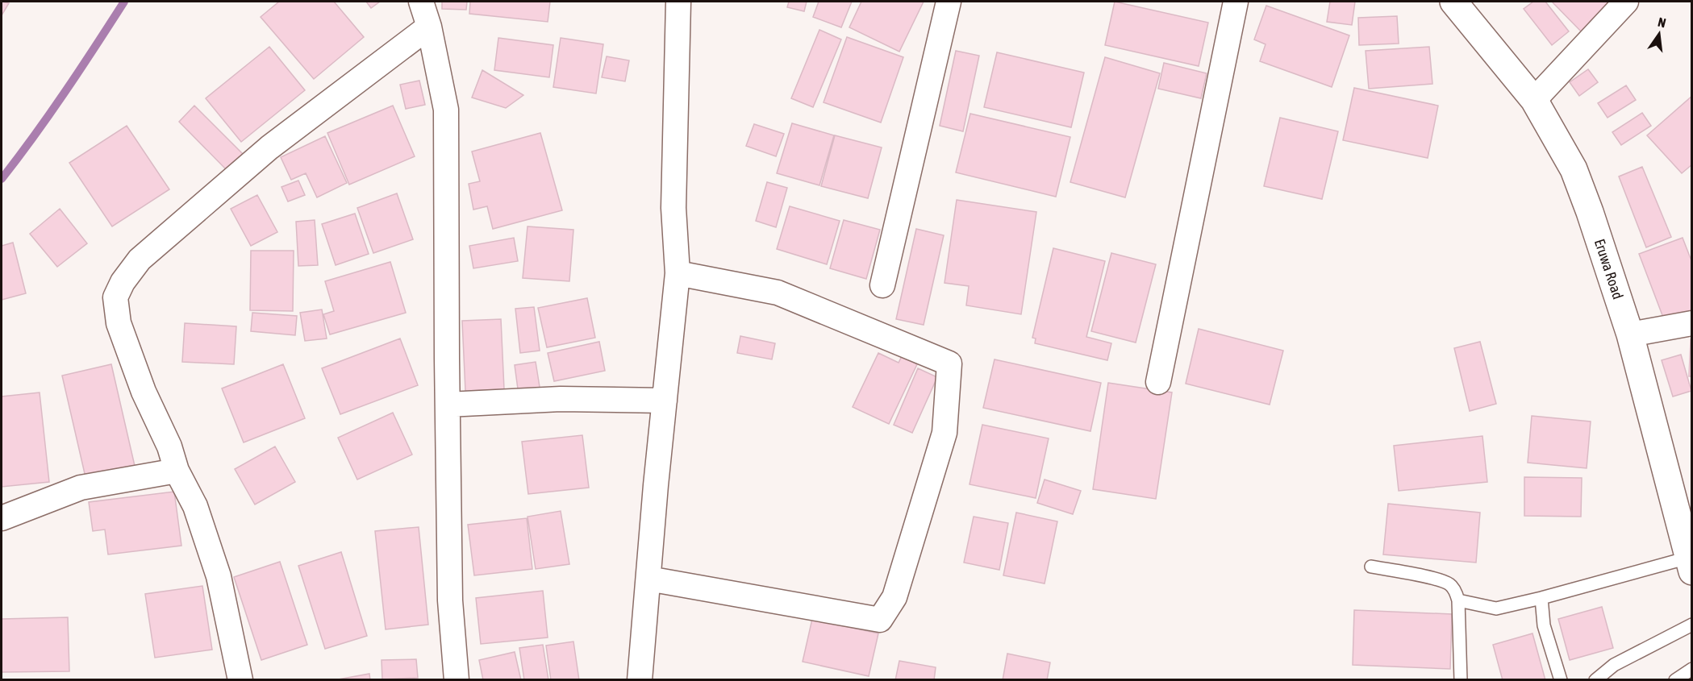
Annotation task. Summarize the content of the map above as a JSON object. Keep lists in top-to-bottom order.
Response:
{
  "streets": {
    "main road": ["Eruwa Road"]
  },
  "north": "top"
}
